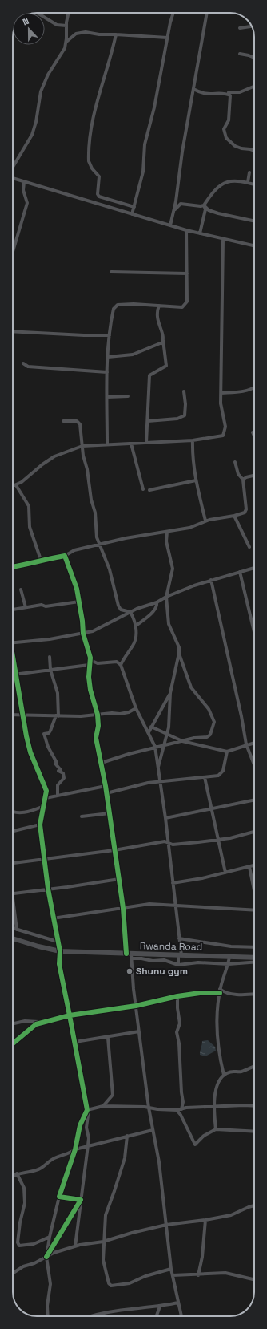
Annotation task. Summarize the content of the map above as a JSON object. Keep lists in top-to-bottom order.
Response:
{
  "streets": {
    "highway": ["Rwanda Road"]
  },
  "places": ["Shunu gym"],
  "north": "top"
}
